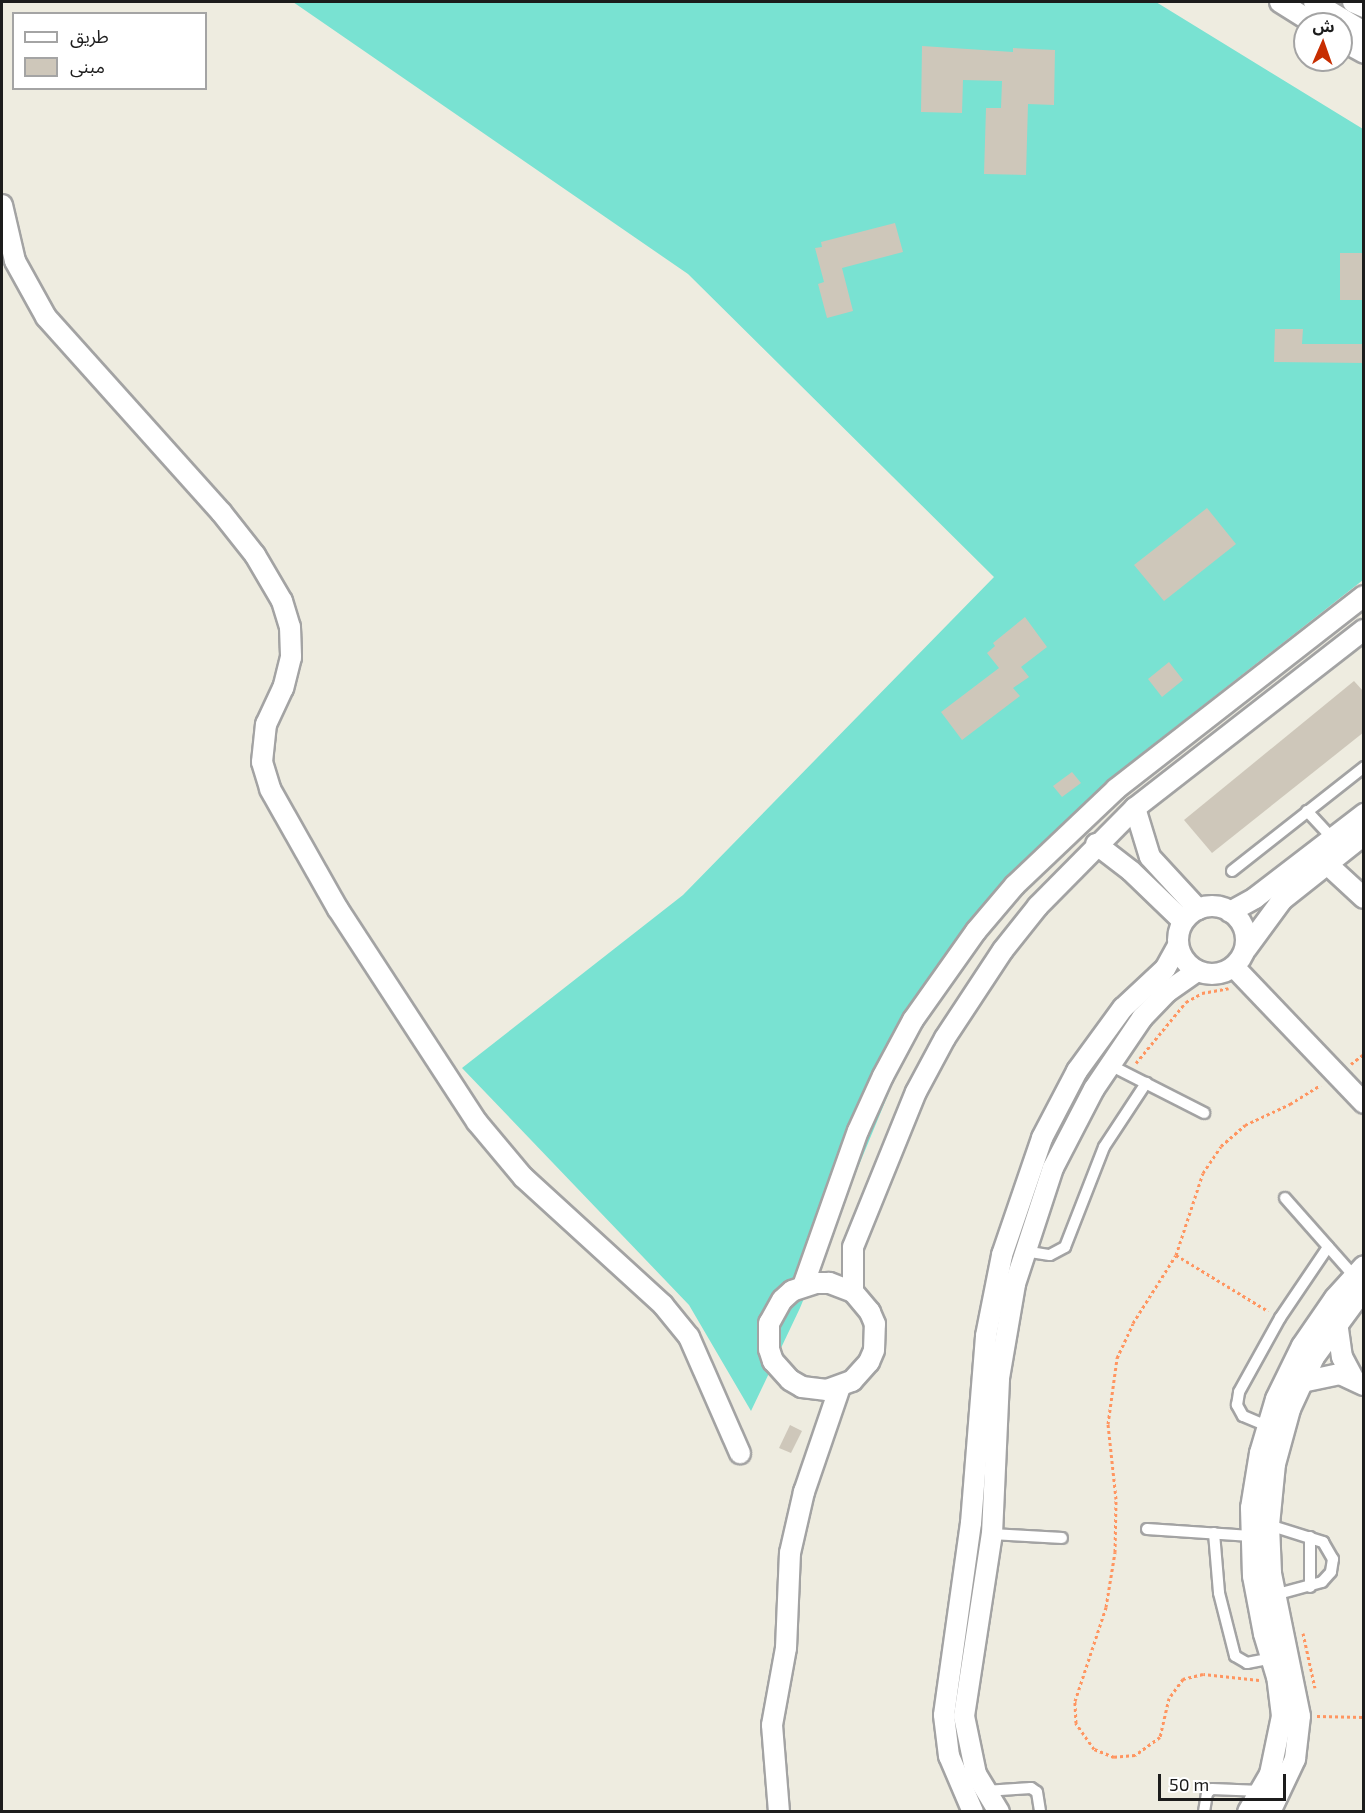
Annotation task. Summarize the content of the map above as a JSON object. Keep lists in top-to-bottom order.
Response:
{
  "legend": ["طريق", "مبنى"],
  "scale_bar": "50 m",
  "north": "top"
}
